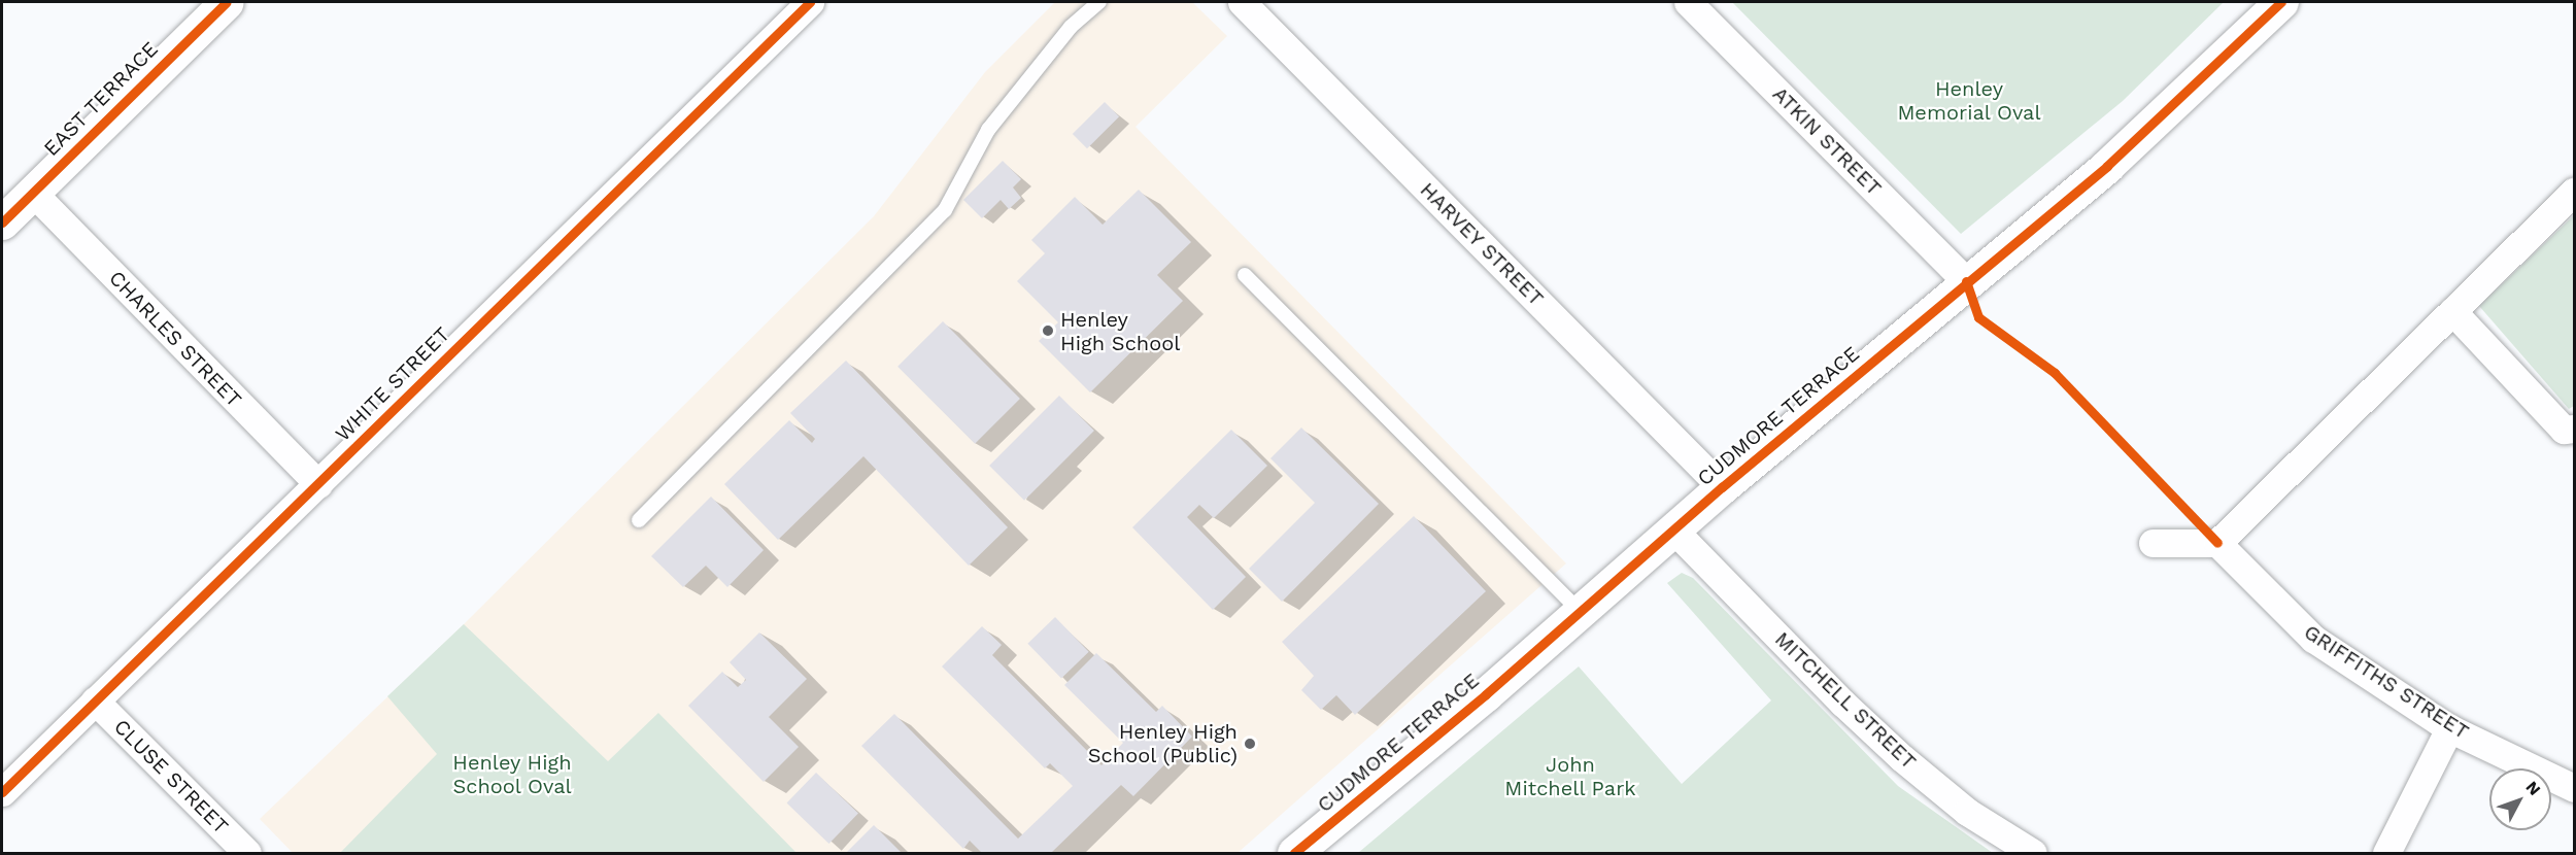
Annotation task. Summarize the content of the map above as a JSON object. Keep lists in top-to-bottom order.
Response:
{
  "streets": {
    "street": [
      "EAST TERRACE",
      "ATKIN STREET",
      "HARVEY STREET",
      "CHARLES STREET",
      "WHITE STREET",
      "CUDMORE TERRACE",
      "GRIFFITHS STREET",
      "MITCHELL STREET",
      "CLUSE STREET"
    ]
  },
  "crossings": [
    ["EAST TERRACE", "CHARLES STREET"],
    ["ATKIN STREET", "CUDMORE TERRACE"],
    ["HARVEY STREET", "CUDMORE TERRACE"],
    ["CHARLES STREET", "WHITE STREET"],
    ["WHITE STREET", "CLUSE STREET"],
    ["CUDMORE TERRACE", "MITCHELL STREET"]
  ],
  "parks": ["Henley Memorial Oval", "Henley High School Oval", "John Mitchell Park"],
  "places": ["Henley High School", "Henley High School (Public)"],
  "north": "top right"
}
